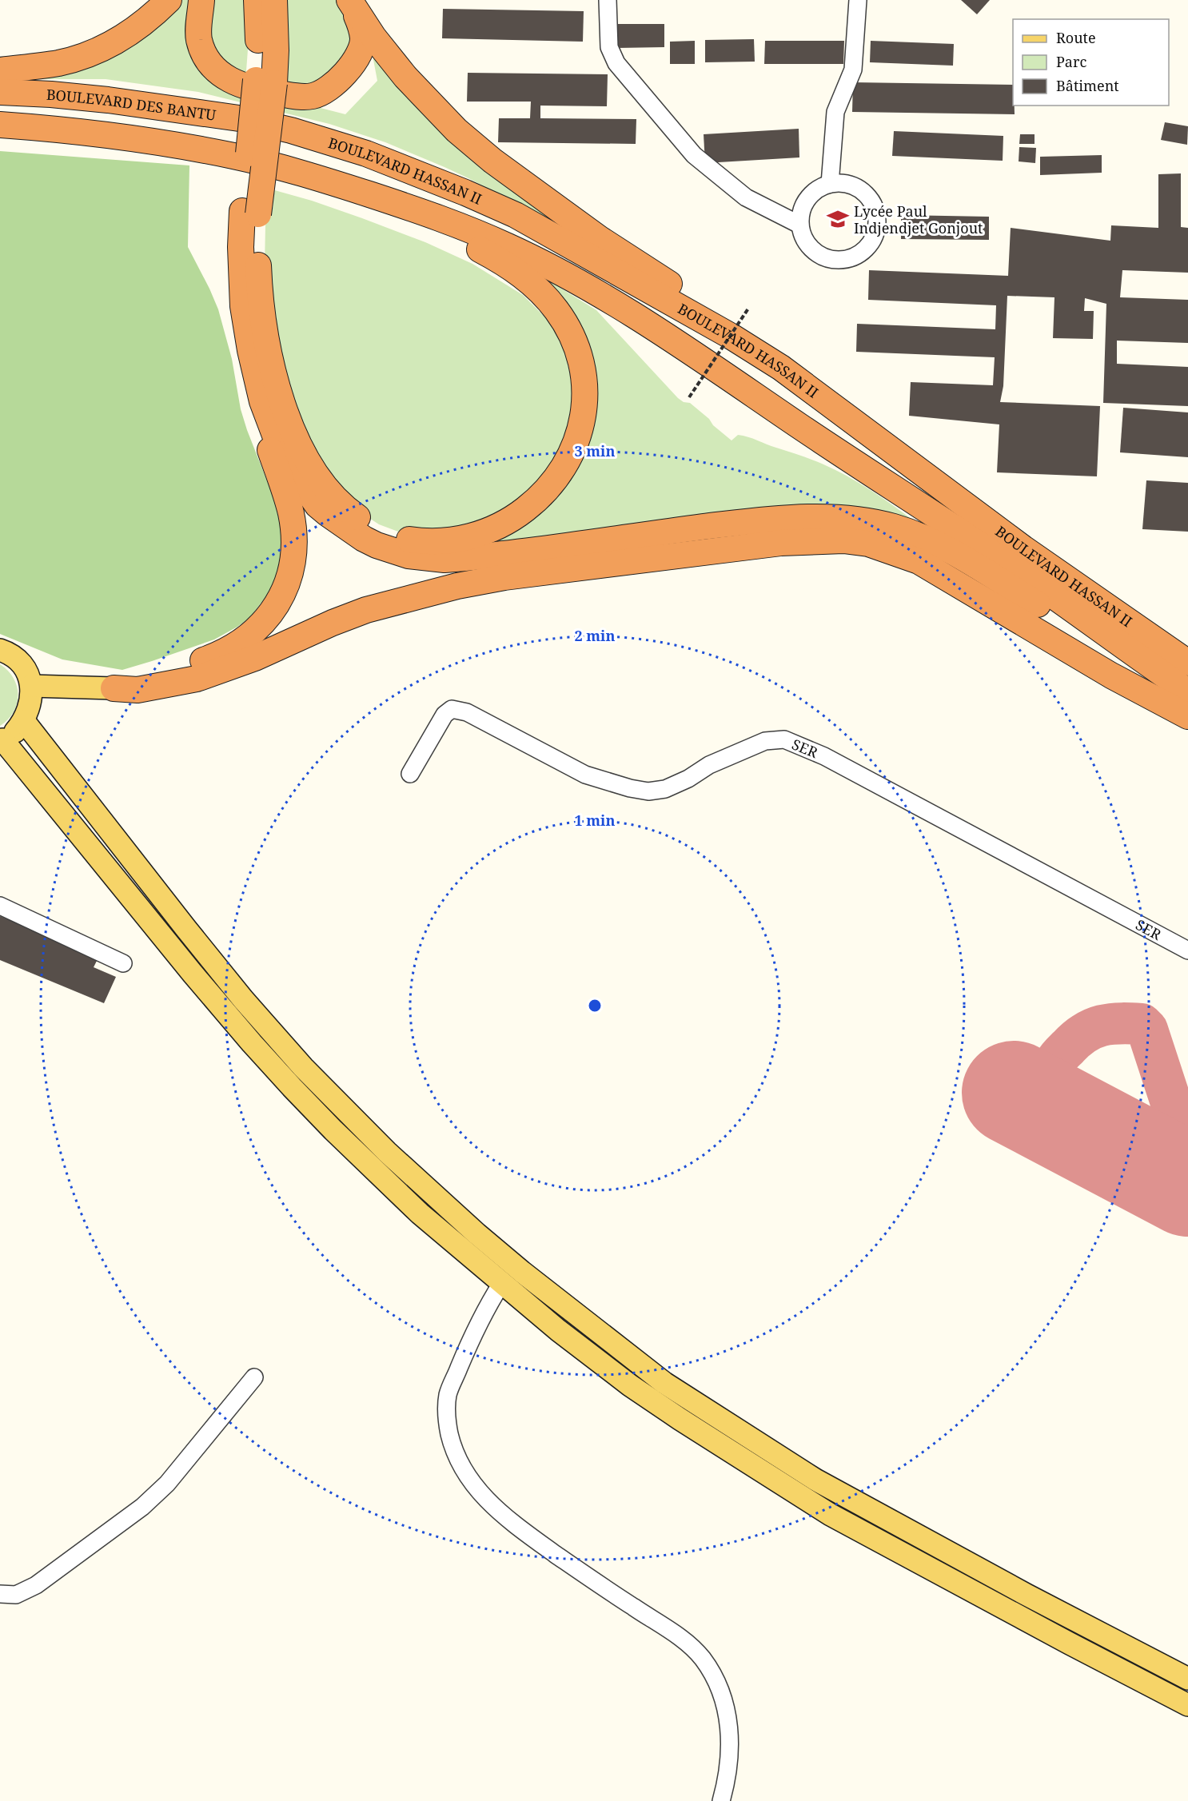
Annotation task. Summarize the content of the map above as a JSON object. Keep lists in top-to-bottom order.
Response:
{
  "streets": {
    "highway": ["BOULEVARD DES BANTU", "BOULEVARD HASSAN II"],
    "street": ["SER"]
  },
  "crossings": [
    ["BOULEVARD DES BANTU", "BOULEVARD HASSAN II"]
  ],
  "places": {
    "school or university": ["Lycée Paul Indjendjet Gonjout"]
  },
  "legend": ["Route", "Parc", "Bâtiment"],
  "rings": ["3 min", "2 min", "1 min"]
}
